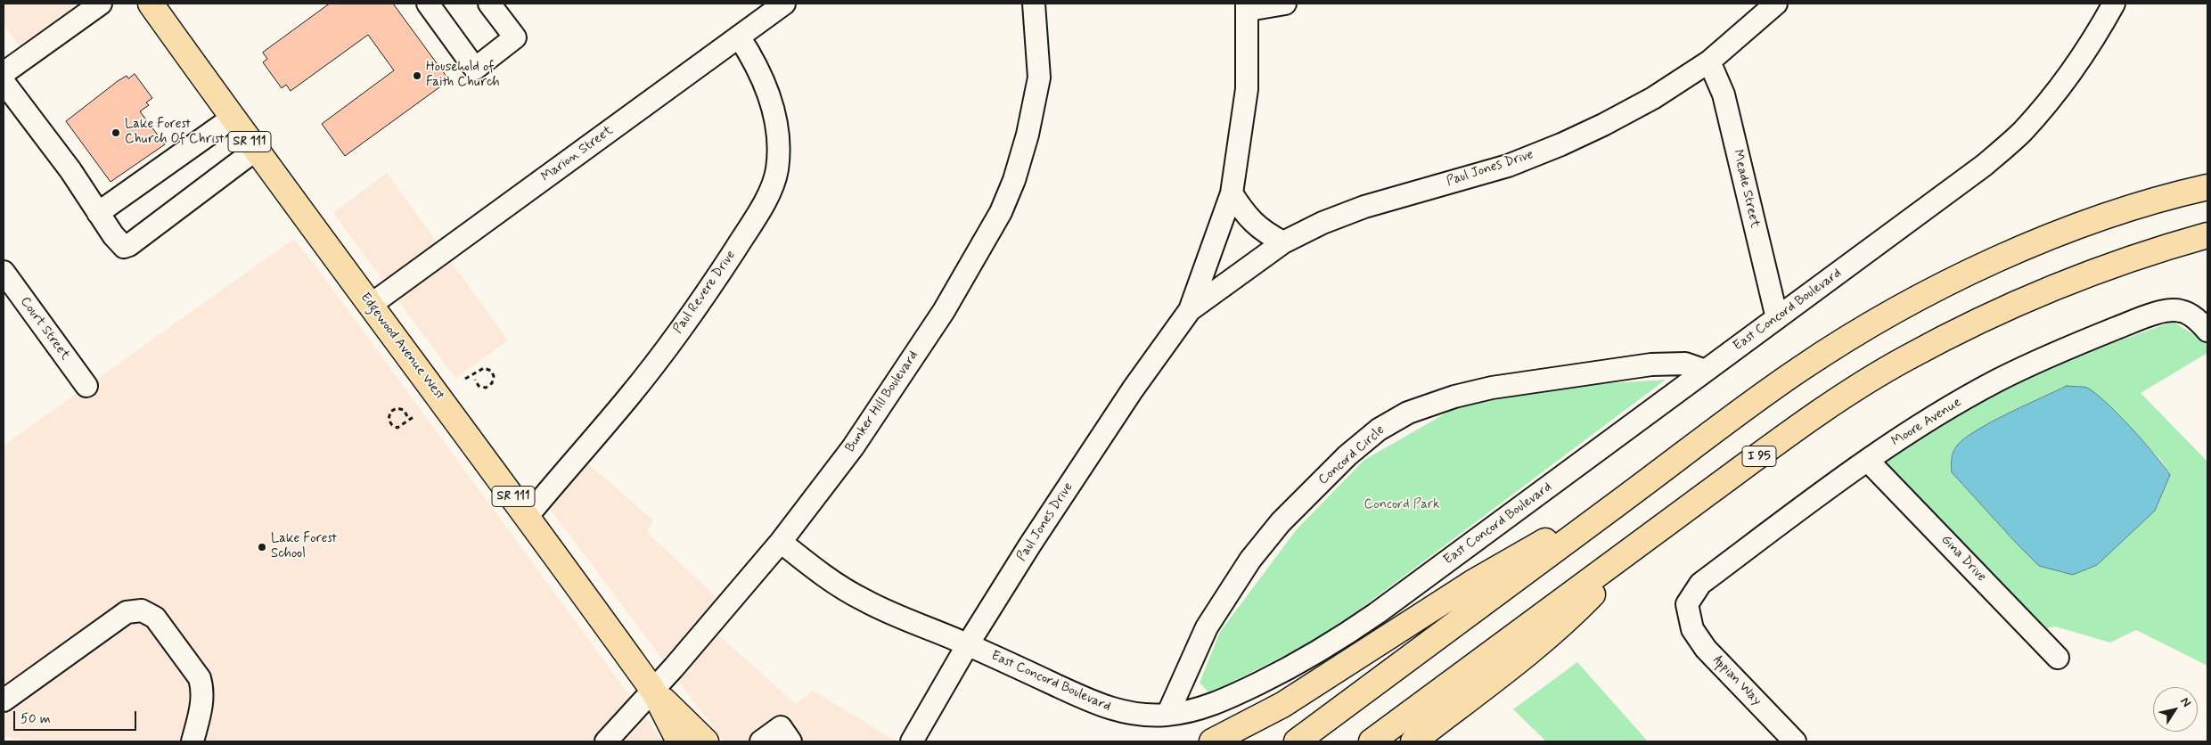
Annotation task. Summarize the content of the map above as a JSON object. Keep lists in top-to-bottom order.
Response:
{
  "streets": {
    "main road": ["SR 111", "Edgewood Avenue West", "I 95"],
    "street": [
      "Marion Street",
      "Paul Jones Drive",
      "Meade Street",
      "Paul Revere Drive",
      "East Concord Boulevard",
      "Court Street",
      "Bunker Hill Boulevard",
      "Moore Avenue",
      "Concord Circle",
      "Gina Drive",
      "Appian Way"
    ]
  },
  "crossings": [
    ["Marion Street", "Paul Revere Drive"],
    ["Marion Street", "Edgewood Avenue West"],
    ["Paul Jones Drive", "Meade Street"],
    ["Paul Jones Drive", "East Concord Boulevard"],
    ["Meade Street", "East Concord Boulevard"],
    ["Paul Revere Drive", "Edgewood Avenue West"],
    ["East Concord Boulevard", "Bunker Hill Boulevard"],
    ["East Concord Boulevard", "Concord Circle"],
    ["Edgewood Avenue West", "Bunker Hill Boulevard"],
    ["Moore Avenue", "Gina Drive"],
    ["Moore Avenue", "Appian Way"]
  ],
  "parks": ["Concord Park"],
  "places": ["Household of Faith Church", "Lake Forest Church Of Christ", "Lake Forest School"],
  "scale_bar": "50 m",
  "north": "top right"
}
